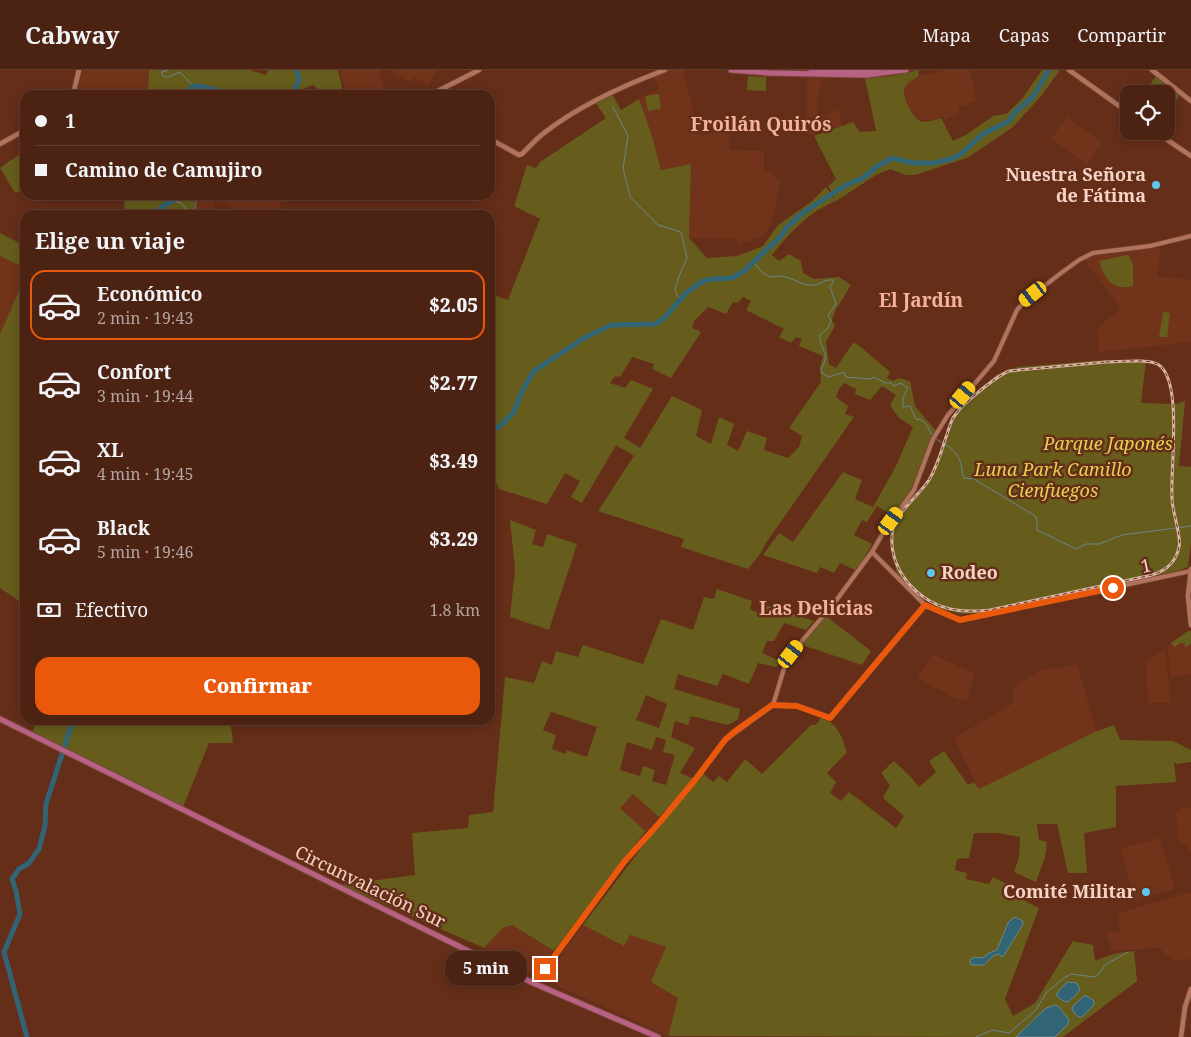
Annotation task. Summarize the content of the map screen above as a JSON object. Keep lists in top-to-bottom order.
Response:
{
  "streets": {
    "main road": ["Circunvalación Sur"],
    "street": ["1"]
  },
  "districts": ["Froilán Quirós", "El Jardín", "Las Delicias"],
  "parks": ["Parque Japonés", "Luna Park Camillo Cienfuegos"],
  "places": ["Nuestra Señora de Fátima", "Rodeo", "Comité Militar"],
  "page": {
    "header": "Cabway",
    "nav": ["Mapa", "Capas", "Compartir"],
    "banner": ["1", "Camino de Camujiro"],
    "heading": "Elige un viaje",
    "list": [
      {
        "name": "Económico",
        "note": "2 min · 19:43",
        "value": "$2.05"
      },
      {
        "name": "Confort",
        "note": "3 min · 19:44",
        "value": "$2.77"
      },
      {
        "name": "XL",
        "note": "4 min · 19:45",
        "value": "$3.49"
      },
      {
        "name": "Black",
        "note": "5 min · 19:46",
        "value": "$3.29"
      }
    ],
    "pay": ["Efectivo", "1.8 km"],
    "buttons": "Confirmar",
    "bubble": "5 min"
  }
}
